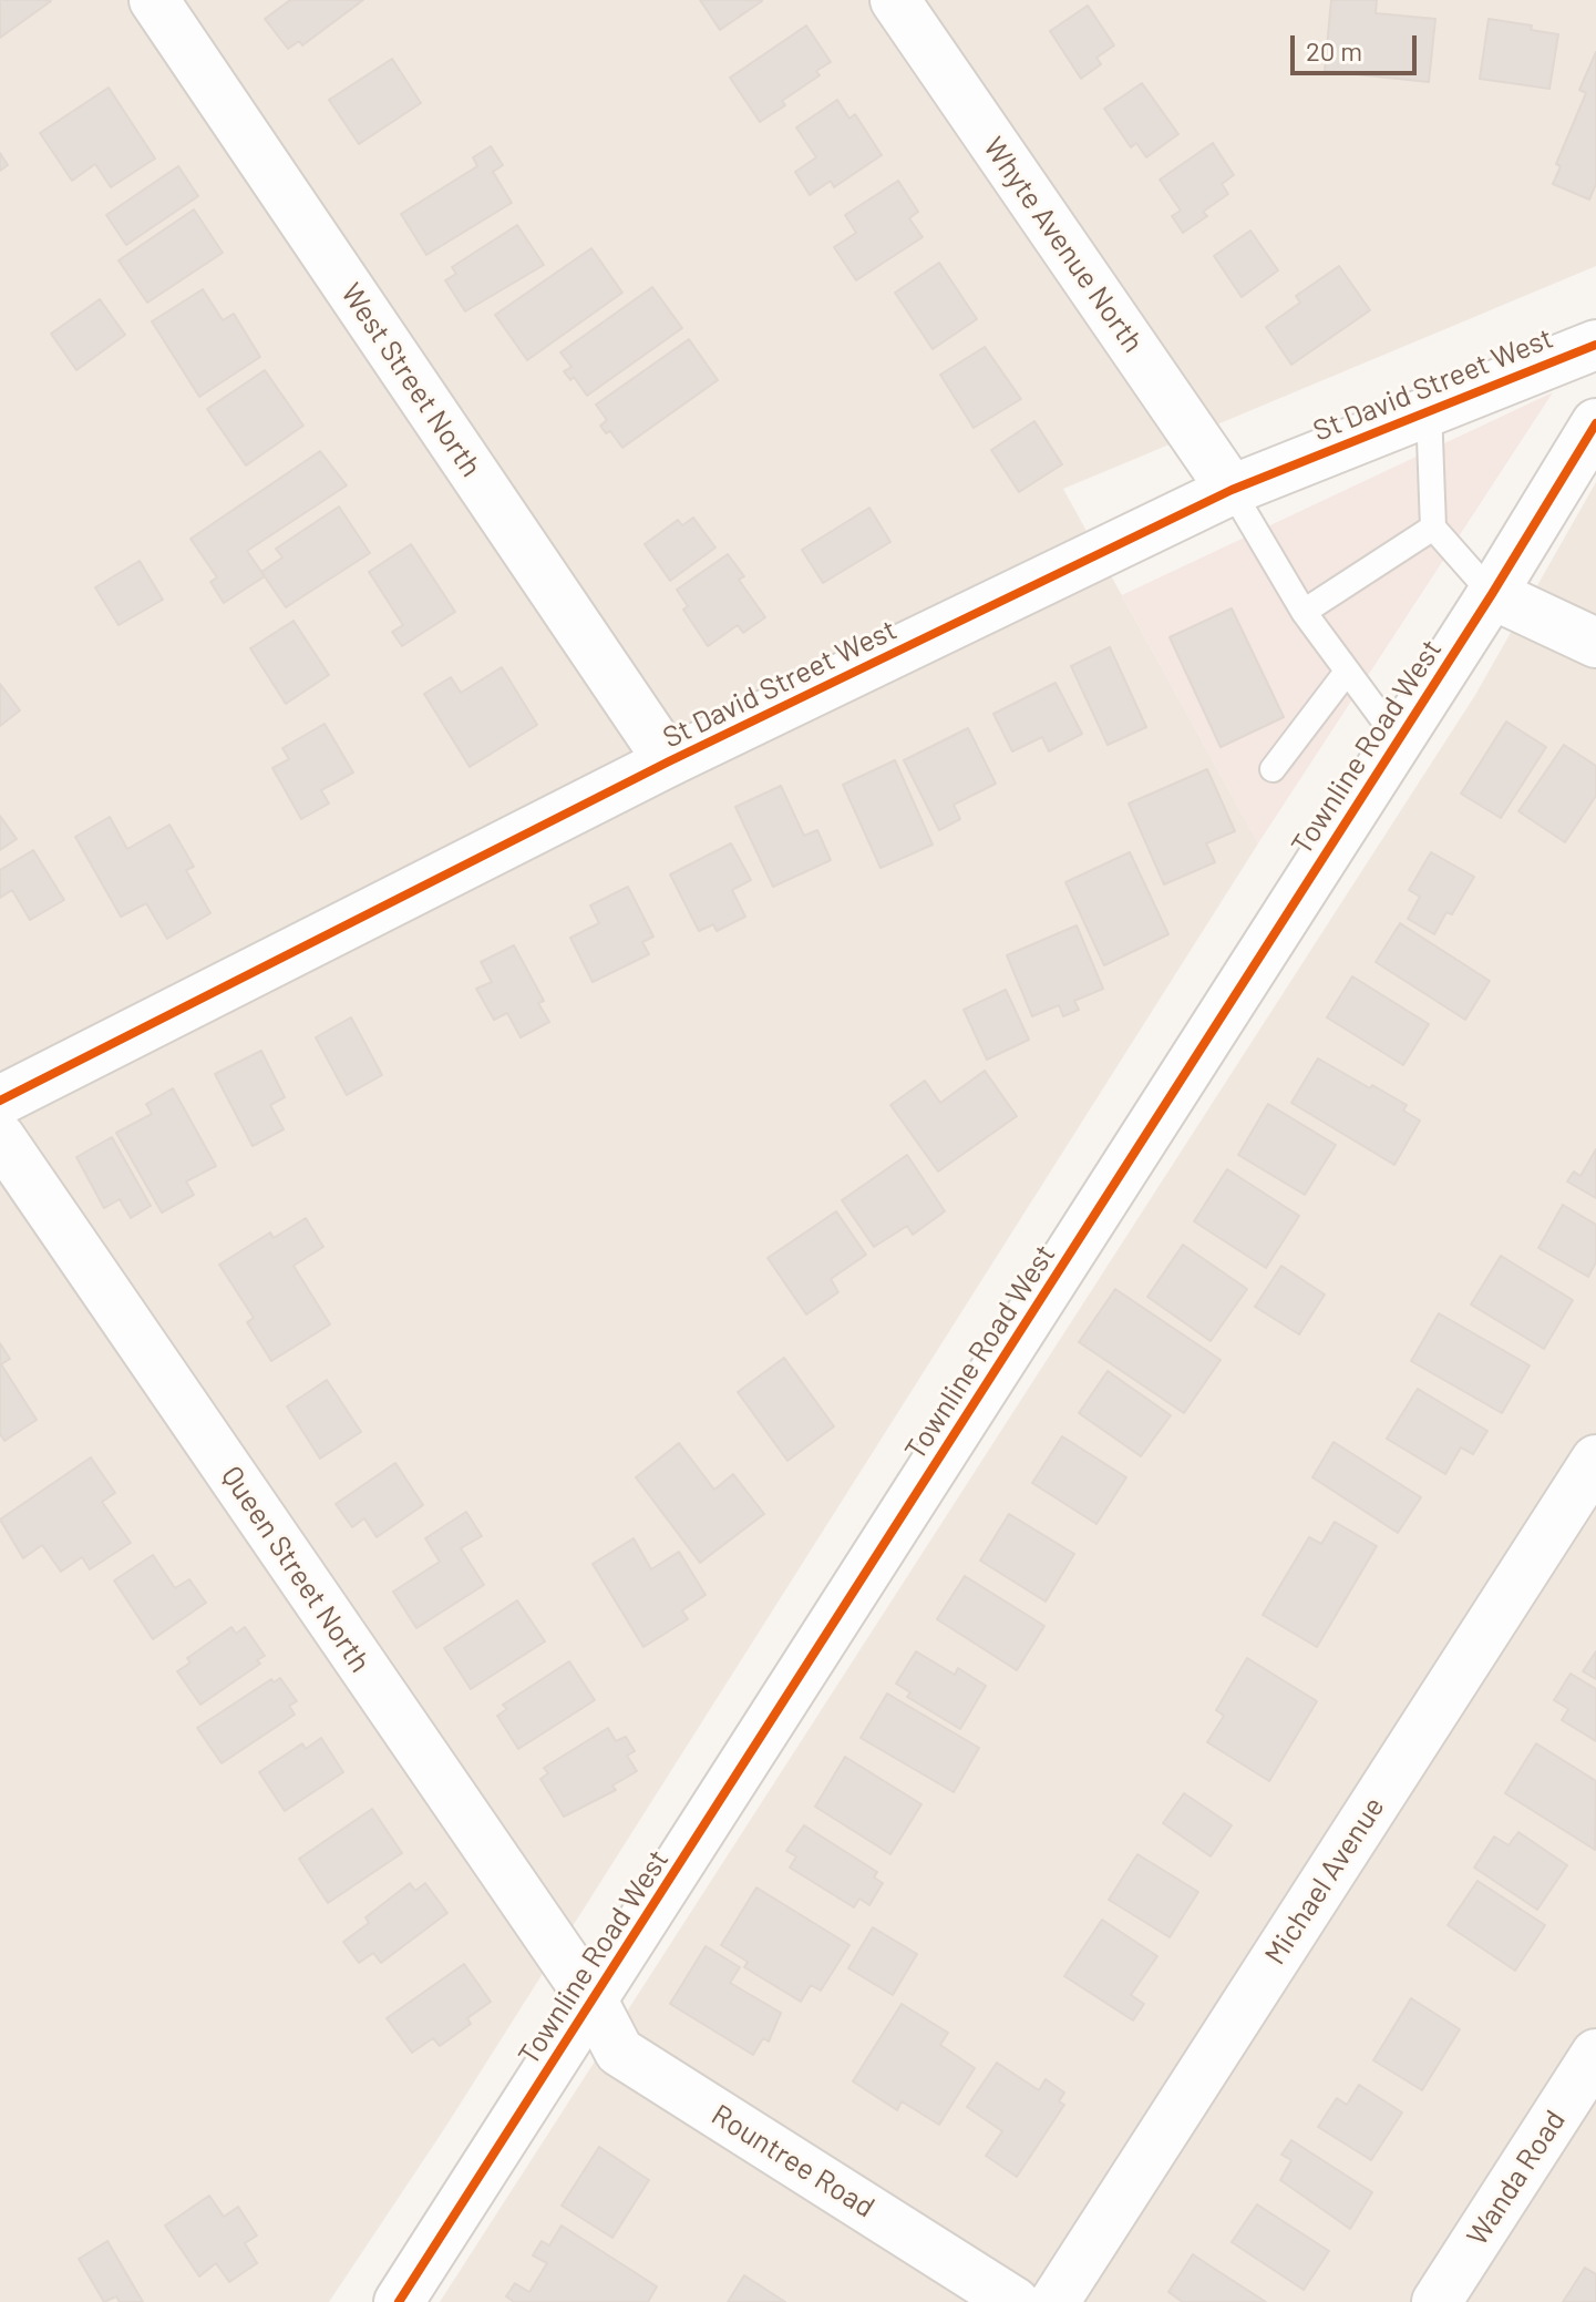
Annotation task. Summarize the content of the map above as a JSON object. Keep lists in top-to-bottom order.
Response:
{
  "streets": {
    "street": [
      "Whyte Avenue North",
      "West Street North",
      "St David Street West",
      "Townline Road West",
      "Queen Street North",
      "Michael Avenue",
      "Rountree Road",
      "Wanda Road"
    ]
  },
  "crossings": [
    ["Whyte Avenue North", "St David Street West"],
    ["West Street North", "St David Street West"],
    ["Townline Road West", "Queen Street North"],
    ["Townline Road West", "Rountree Road"],
    ["Queen Street North", "Rountree Road"]
  ],
  "scale_bar": "20 m"
}
